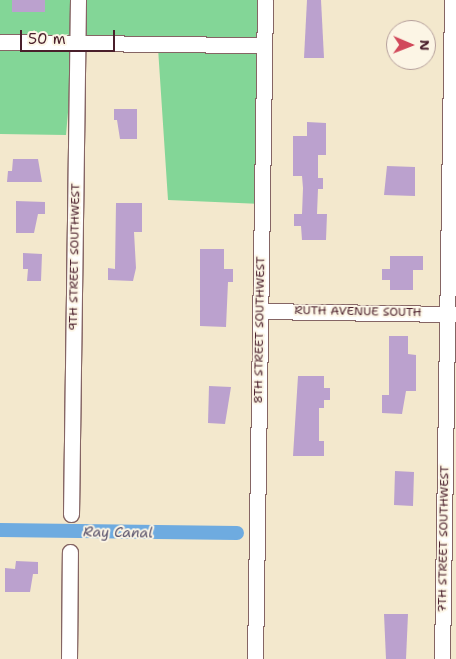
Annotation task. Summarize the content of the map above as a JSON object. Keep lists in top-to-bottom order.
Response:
{
  "streets": {
    "street": [
      "9TH STREET SOUTHWEST",
      "RUTH AVENUE SOUTH",
      "8TH STREET SOUTHWEST",
      "7TH STREET SOUTHWEST"
    ]
  },
  "crossings": [
    ["RUTH AVENUE SOUTH", "8TH STREET SOUTHWEST"],
    ["RUTH AVENUE SOUTH", "7TH STREET SOUTHWEST"]
  ],
  "water": ["Ray Canal"],
  "scale_bar": "50 m",
  "north": "right"
}
